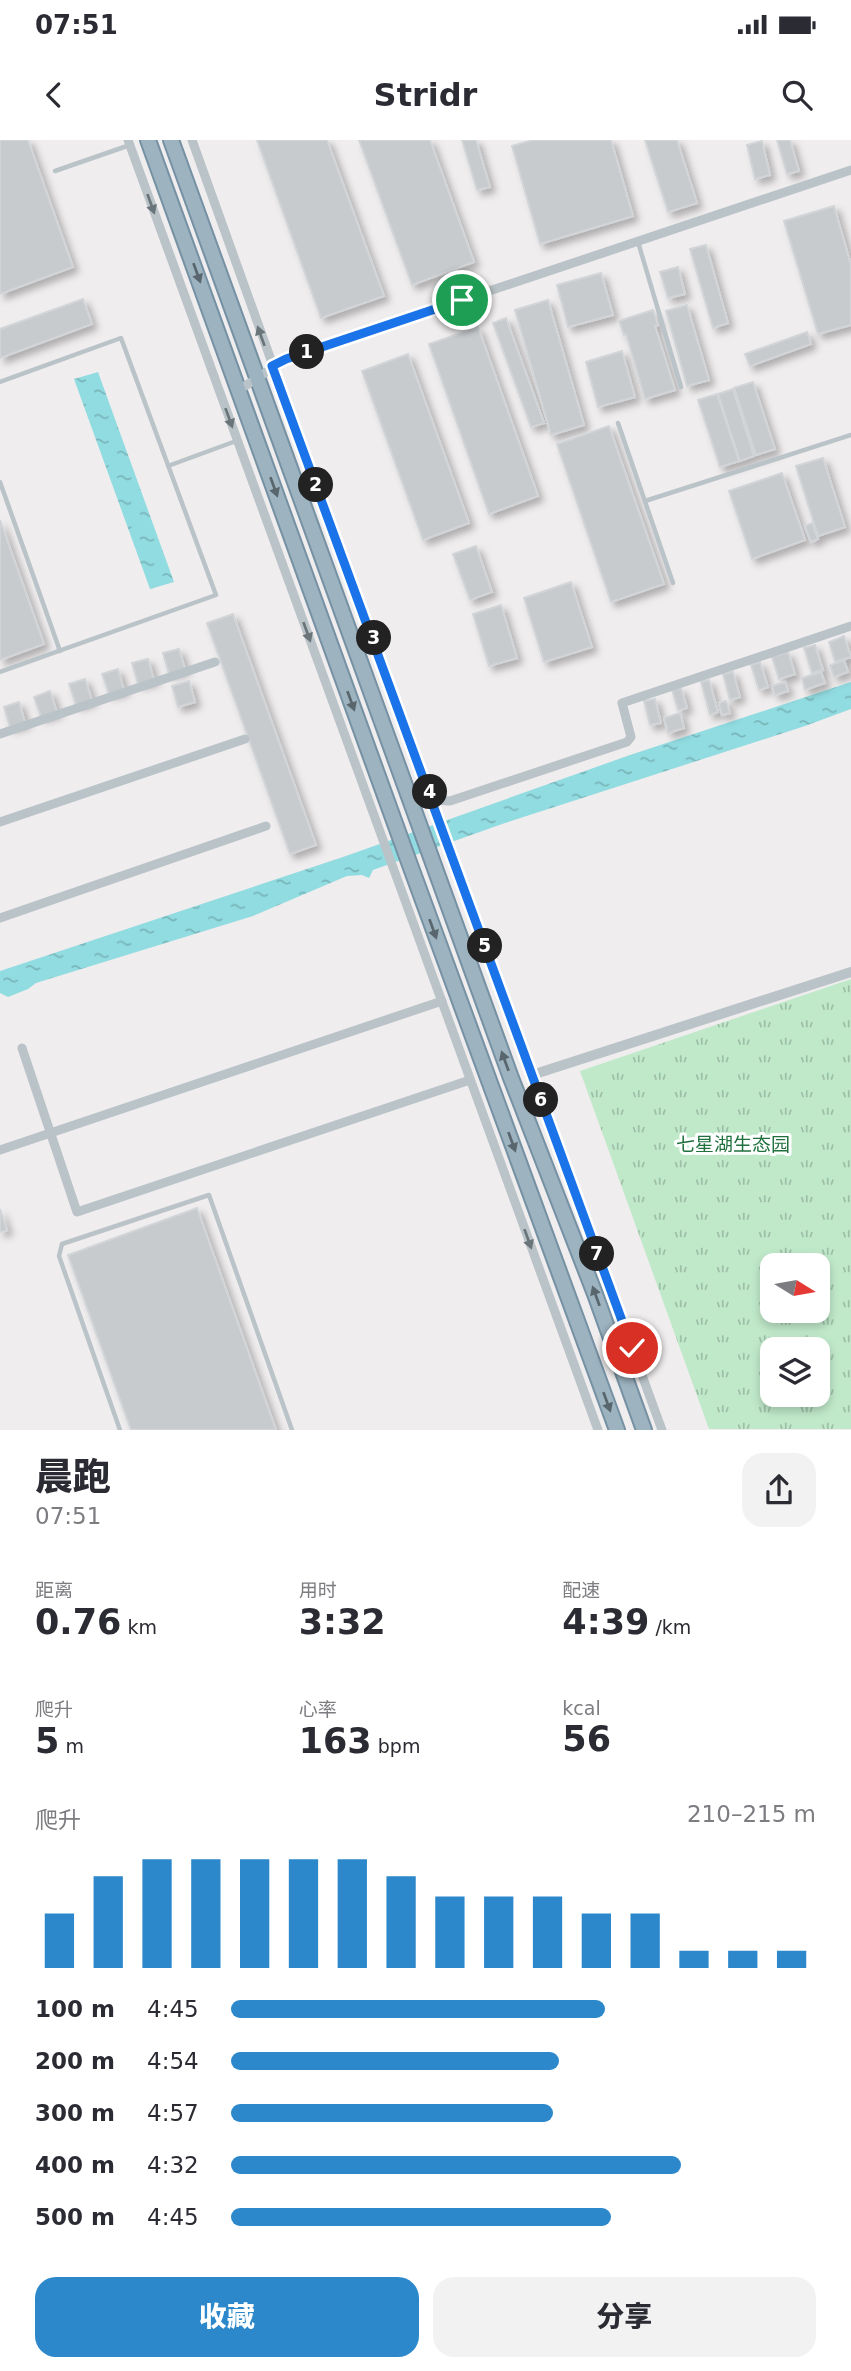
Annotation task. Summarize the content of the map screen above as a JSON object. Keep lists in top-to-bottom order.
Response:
{
  "parks": ["七星湖生态园"],
  "north": "right",
  "page": {
    "status": "07:51",
    "header": "Stridr",
    "pins": [
      "1",
      "2",
      "3",
      "4",
      "5",
      "6",
      "7"
    ],
    "heading": ["晨跑", "07:51"],
    "stats": [
      ["距离", "0.76 km"],
      ["用时", "3:32"],
      ["配速", "4:39 /km"],
      ["爬升", "5 m"],
      ["心率", "163 bpm"],
      ["kcal", "56"]
    ],
    "chart": ["爬升", "210–215 m"],
    "list": [
      {
        "name": "100 m",
        "note": "4:45"
      },
      {
        "name": "200 m",
        "note": "4:54"
      },
      {
        "name": "300 m",
        "note": "4:57"
      },
      {
        "name": "400 m",
        "note": "4:32"
      },
      {
        "name": "500 m",
        "note": "4:45"
      }
    ],
    "buttons": ["收藏", "分享"]
  }
}
